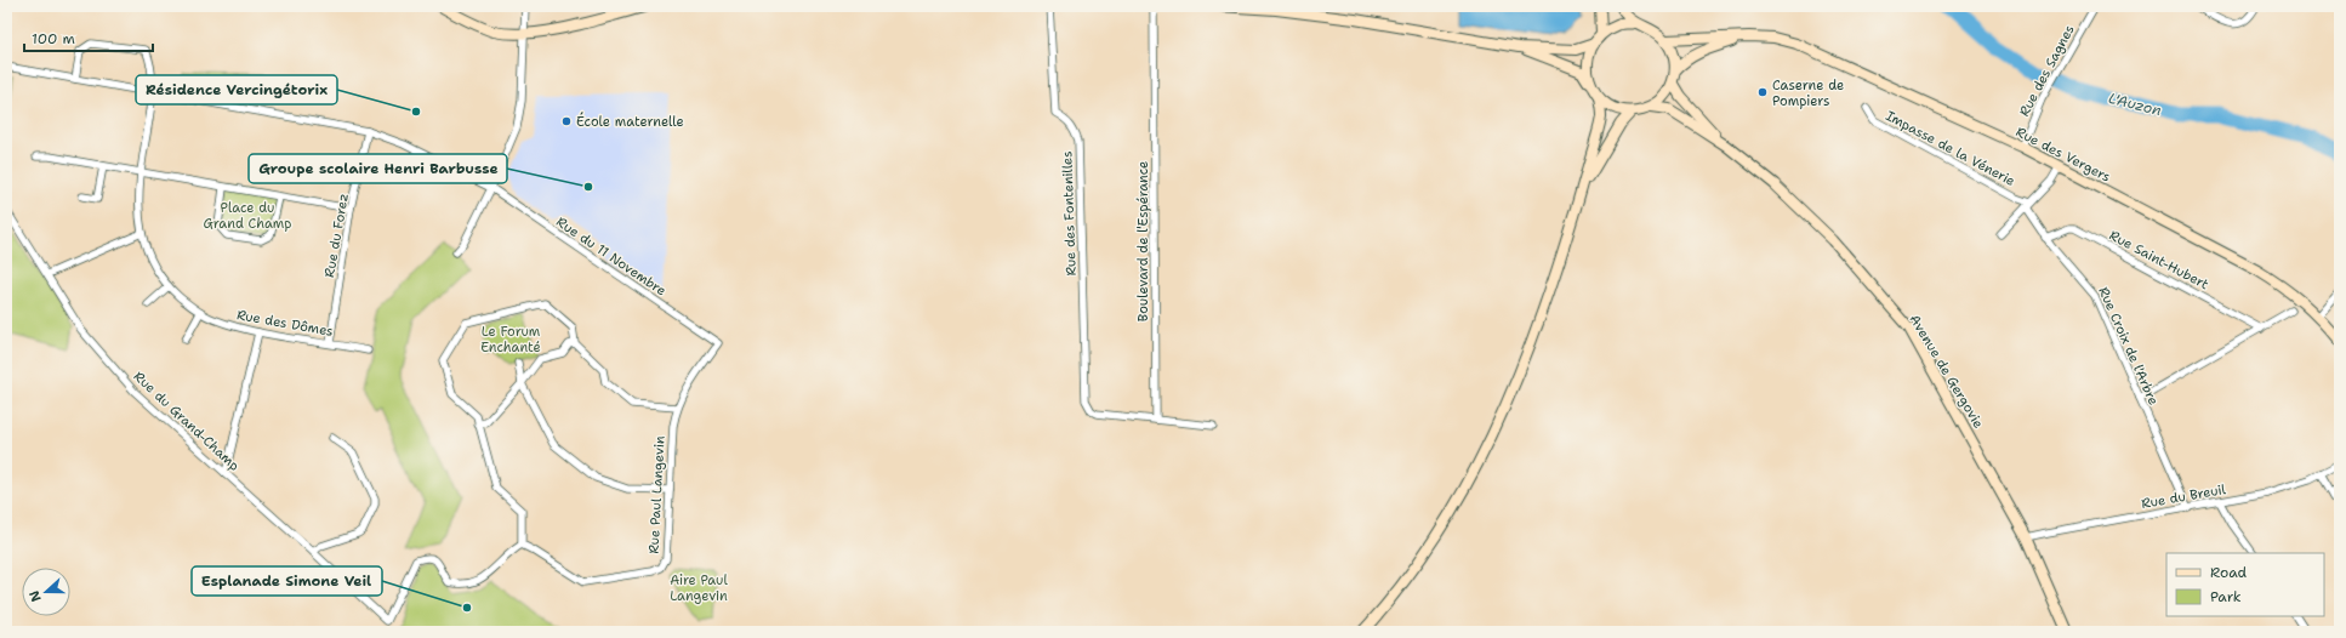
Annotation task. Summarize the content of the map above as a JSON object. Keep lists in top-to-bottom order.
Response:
{
  "streets": {
    "main road": ["Rue des Vergers", "Avenue de Gergovie"],
    "street": [
      "Rue des Sagnes",
      "Impasse de la Vénerie",
      "Rue des Fontenilles",
      "Rue du Forez",
      "Boulevard de l'Espérance",
      "Rue du 11 Novembre",
      "Rue Saint-Hubert",
      "Rue des Dômes",
      "Rue Croix de l'Arbre",
      "Rue du Grand-Champ",
      "Rue Paul Langevin",
      "Rue du Breuil"
    ]
  },
  "crossings": [
    ["Rue des Sagnes", "Rue des Vergers"],
    ["Impasse de la Vénerie", "Rue Croix de l'Arbre"],
    ["Rue des Fontenilles", "Boulevard de l'Espérance"],
    ["Rue du Forez", "Rue du 11 Novembre"],
    ["Rue du Forez", "Rue des Dômes"],
    ["Rue du 11 Novembre", "Rue des Dômes"],
    ["Rue du 11 Novembre", "Rue Paul Langevin"],
    ["Rue Saint-Hubert", "Rue Croix de l'Arbre"],
    ["Rue Croix de l'Arbre", "Rue du Breuil"],
    ["Avenue de Gergovie", "Rue du Breuil"],
    ["Rue du Grand-Champ", "Rue Paul Langevin"]
  ],
  "water": ["L'Auzon"],
  "parks": ["Place du Grand Champ", "Le Forum Enchanté", "Aire Paul Langevin"],
  "places": [
    "Caserne de Pompiers",
    "Résidence Vercingétorix",
    "École maternelle",
    "Groupe scolaire Henri Barbusse",
    "Esplanade Simone Veil"
  ],
  "legend": ["Road", "Park"],
  "scale_bar": "100 m",
  "north": "left"
}
